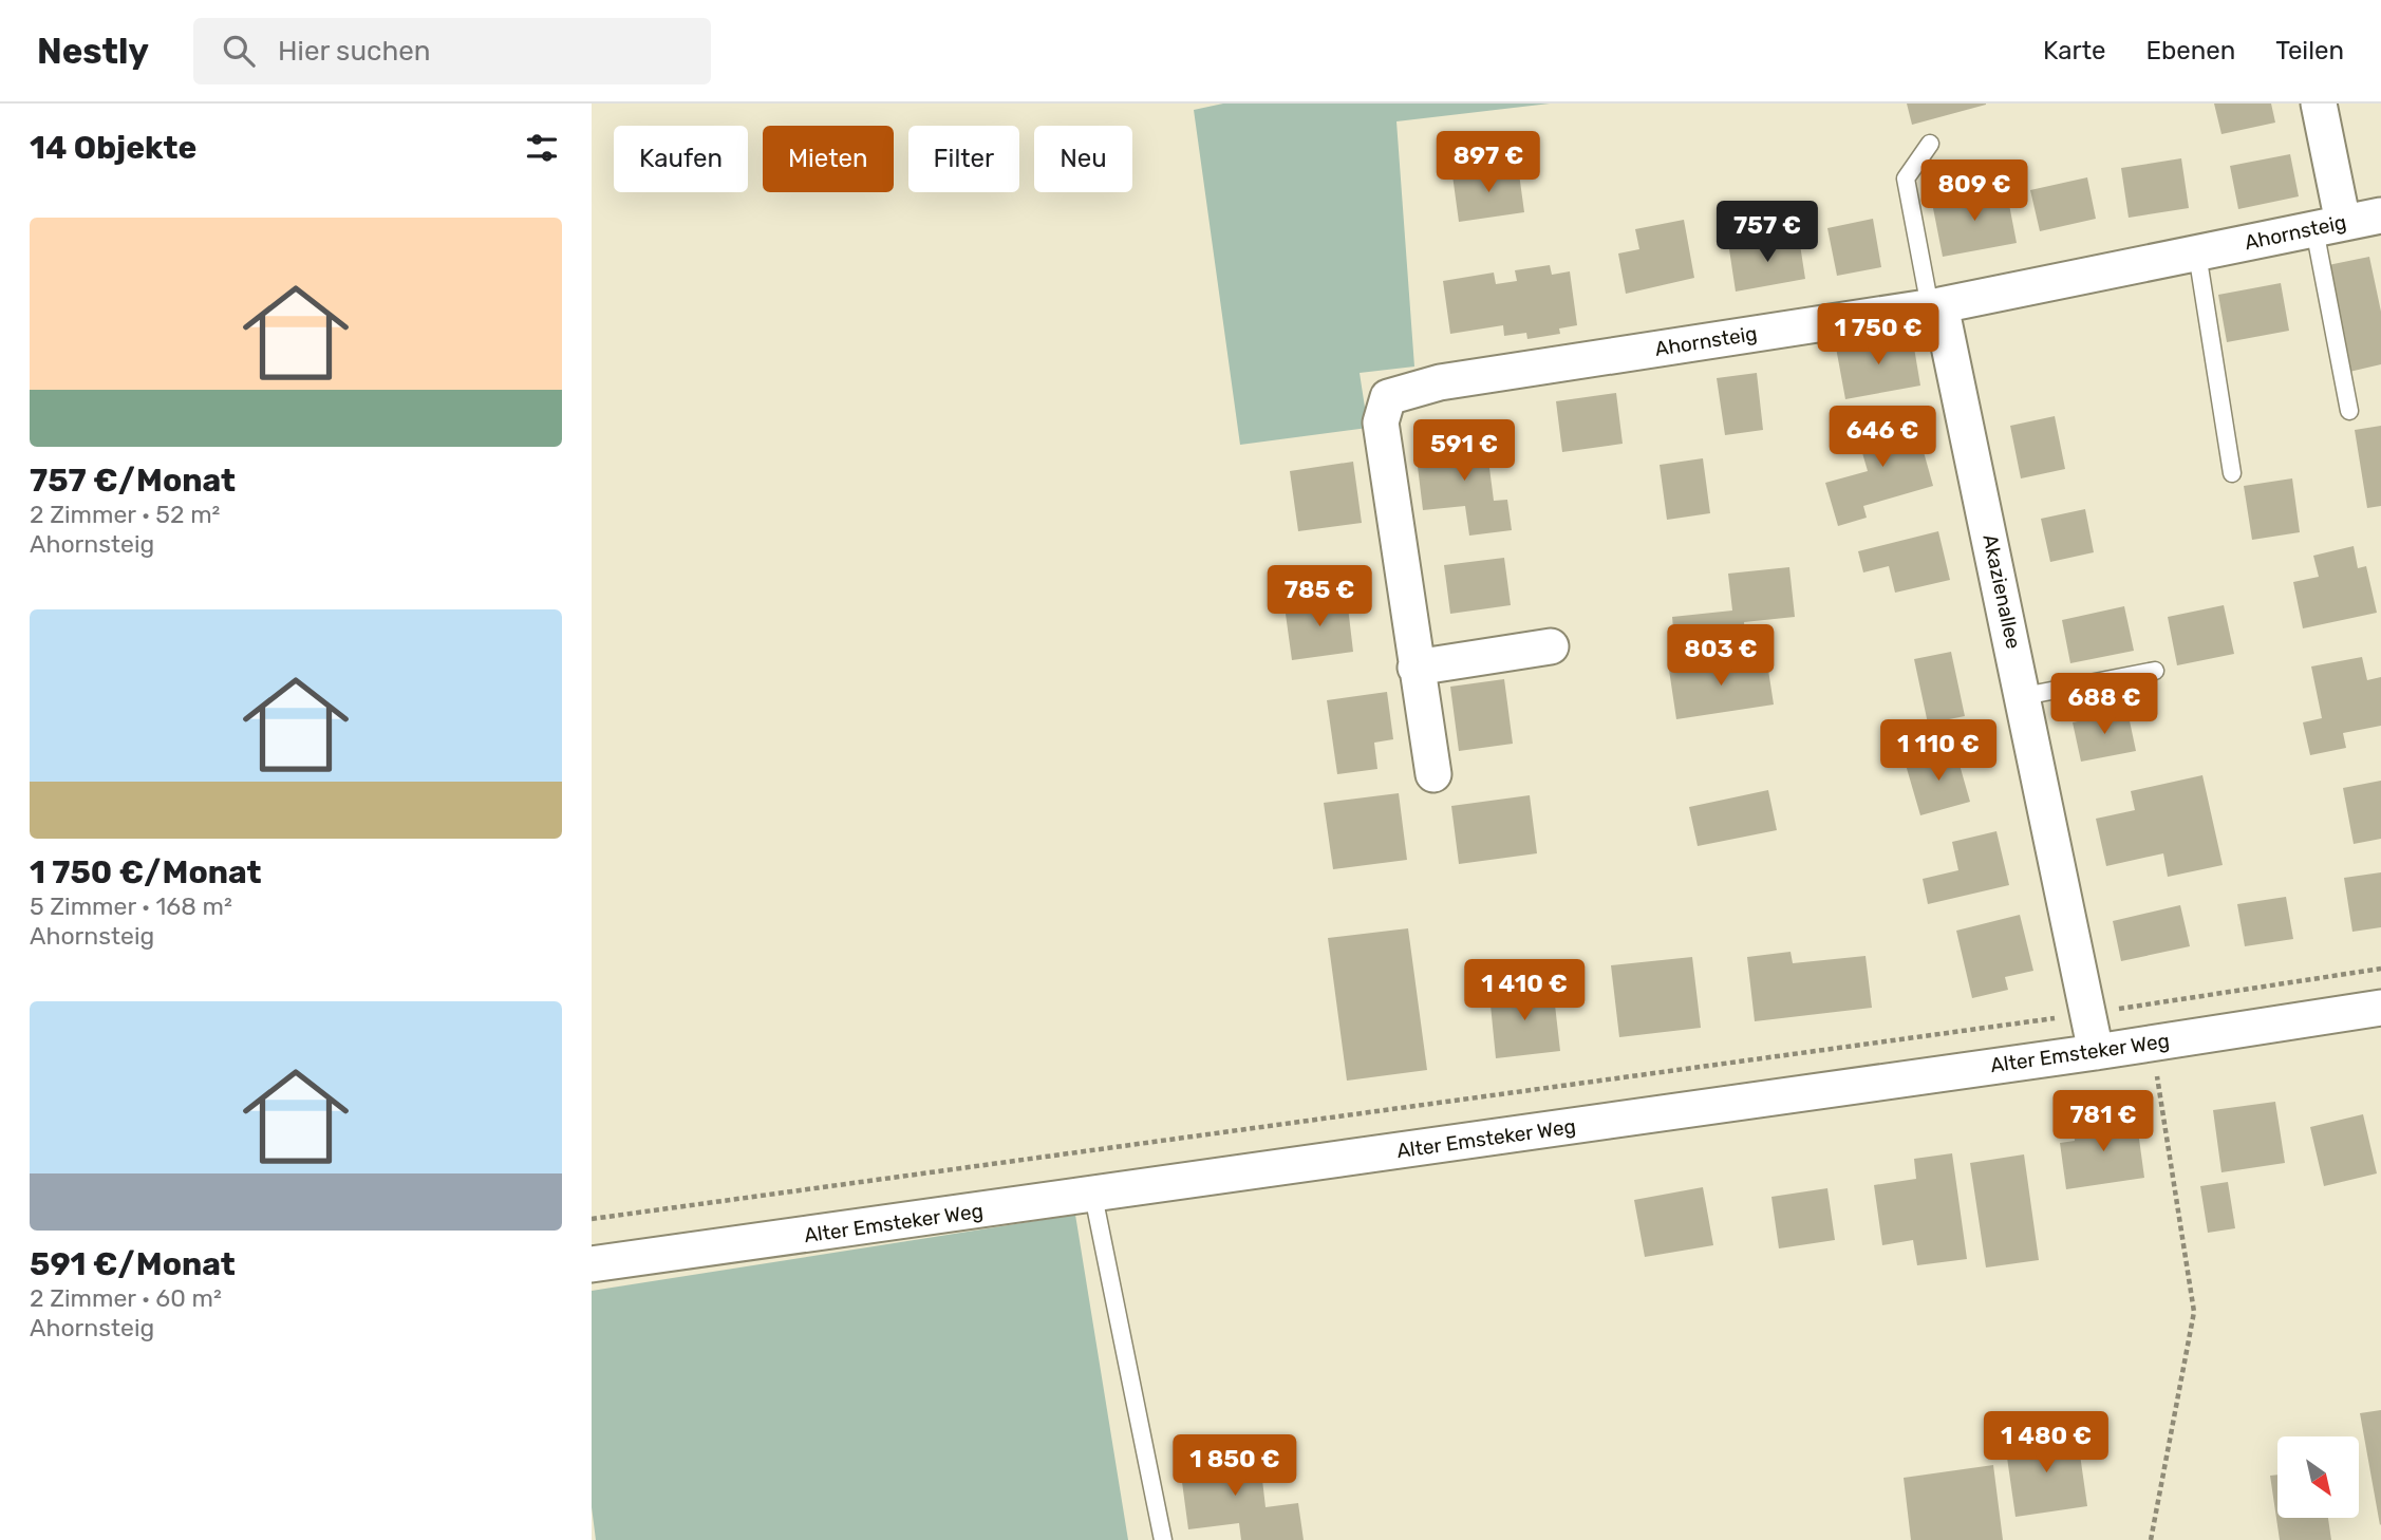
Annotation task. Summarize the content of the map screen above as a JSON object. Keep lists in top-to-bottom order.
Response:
{
  "streets": {
    "street": ["Ahornsteig", "Akazienallee", "Alter Emsteker Weg"]
  },
  "crossings": [
    ["Ahornsteig", "Akazienallee"],
    ["Akazienallee", "Alter Emsteker Weg"]
  ],
  "north": "bottom right",
  "page": {
    "header": "Nestly",
    "search": "Hier suchen",
    "nav": ["Karte", "Ebenen", "Teilen"],
    "heading": "14 Objekte",
    "chip": [
      "Kaufen",
      "Mieten",
      "Filter",
      "Neu"
    ],
    "price": [
      "897 €",
      "809 €",
      "757 €",
      "1 750 €",
      "646 €",
      "591 €",
      "785 €",
      "803 €",
      "688 €",
      "1 110 €",
      "1 410 €",
      "781 €",
      "1 480 €",
      "1 850 €"
    ],
    "list": [
      {
        "name": "757 €/Monat",
        "note": "2 Zimmer · 52 m² · Ahornsteig"
      },
      {
        "name": "1 750 €/Monat",
        "note": "5 Zimmer · 168 m² · Ahornsteig"
      },
      {
        "name": "591 €/Monat",
        "note": "2 Zimmer · 60 m² · Ahornsteig"
      }
    ]
  }
}
